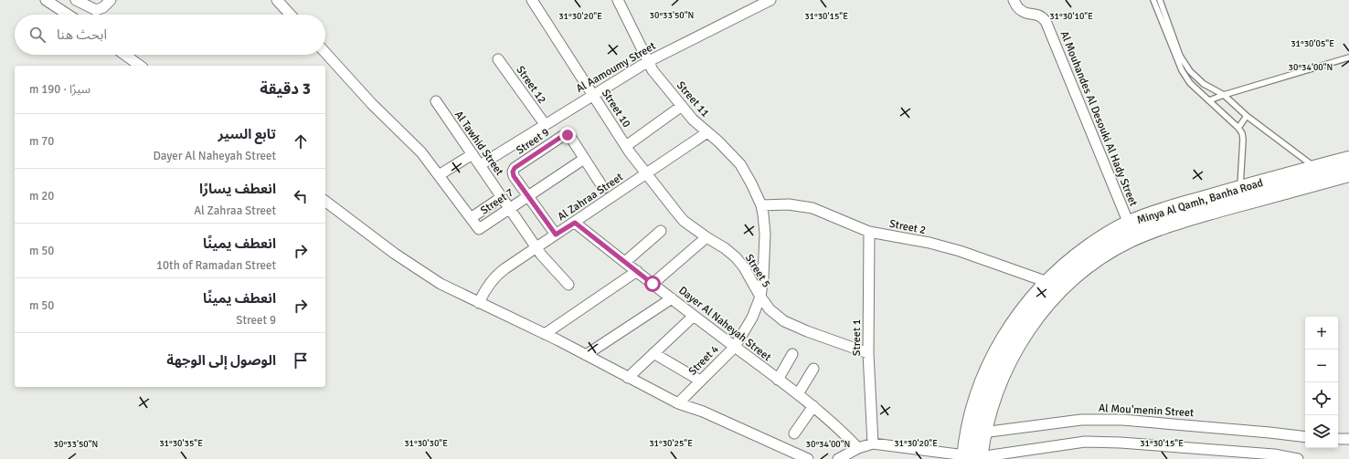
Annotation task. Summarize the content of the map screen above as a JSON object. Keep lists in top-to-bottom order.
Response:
{
  "streets": {
    "highway": ["Minya Al Qamh, Banha Road"],
    "street": [
      "Al Aamoumy Street",
      "Street 12",
      "Street 11",
      "Street 10",
      "Al Mouhandes Al Desouki Al Hady Street",
      "Street 9",
      "Al Tawhid Street",
      "Al Zahraa Street",
      "Street 7",
      "Street 2",
      "Street 5",
      "Dayer Al Naheyah Street",
      "Street 1",
      "Street 4",
      "Al Mou'menin Street"
    ]
  },
  "crossings": [
    ["Al Aamoumy Street", "Street 12"],
    ["Al Aamoumy Street", "Street 11"],
    ["Al Aamoumy Street", "Street 10"],
    ["Al Aamoumy Street", "Al Tawhid Street"],
    ["Street 11", "Al Zahraa Street"],
    ["Street 11", "Street 2"],
    ["Street 11", "Street 4"],
    ["Street 10", "Al Zahraa Street"],
    ["Street 10", "Street 5"],
    ["Al Mouhandes Al Desouki Al Hady Street", "Minya Al Qamh, Banha Road"],
    ["Street 9", "Street 7"],
    ["Al Tawhid Street", "Al Zahraa Street"],
    ["Al Tawhid Street", "Street 7"],
    ["Al Zahraa Street", "Street 5"],
    ["Al Zahraa Street", "Dayer Al Naheyah Street"],
    ["Minya Al Qamh, Banha Road", "Street 2"],
    ["Minya Al Qamh, Banha Road", "Al Mou'menin Street"],
    ["Street 2", "Street 1"],
    ["Street 2", "Street 4"],
    ["Street 5", "Street 1"],
    ["Street 5", "Street 4"],
    ["Dayer Al Naheyah Street", "Street 4"]
  ],
  "page": {
    "search": "ابحث هنا",
    "heading": ["3 دقيقة", "سيرًا · 190 m"],
    "list": [
      ["تابع السير", "Dayer Al Naheyah Street", "70 m"],
      ["انعطف يسارًا", "Al Zahraa Street", "20 m"],
      ["انعطف يمينًا", "10th of Ramadan Street", "50 m"],
      ["انعطف يمينًا", "Street 9", "50 m"],
      "الوصول إلى الوجهة"
    ],
    "map_buttons": ["+", "−"]
  },
  "coordinates": [
    "30°33'50\"N",
    "31°30'20\"E",
    "31°30'10\"E",
    "31°30'15\"E",
    "31°30'05\"E",
    "30°34'00\"N",
    "31°30'35\"E",
    "31°30'30\"E",
    "31°30'25\"E"
  ]
}
